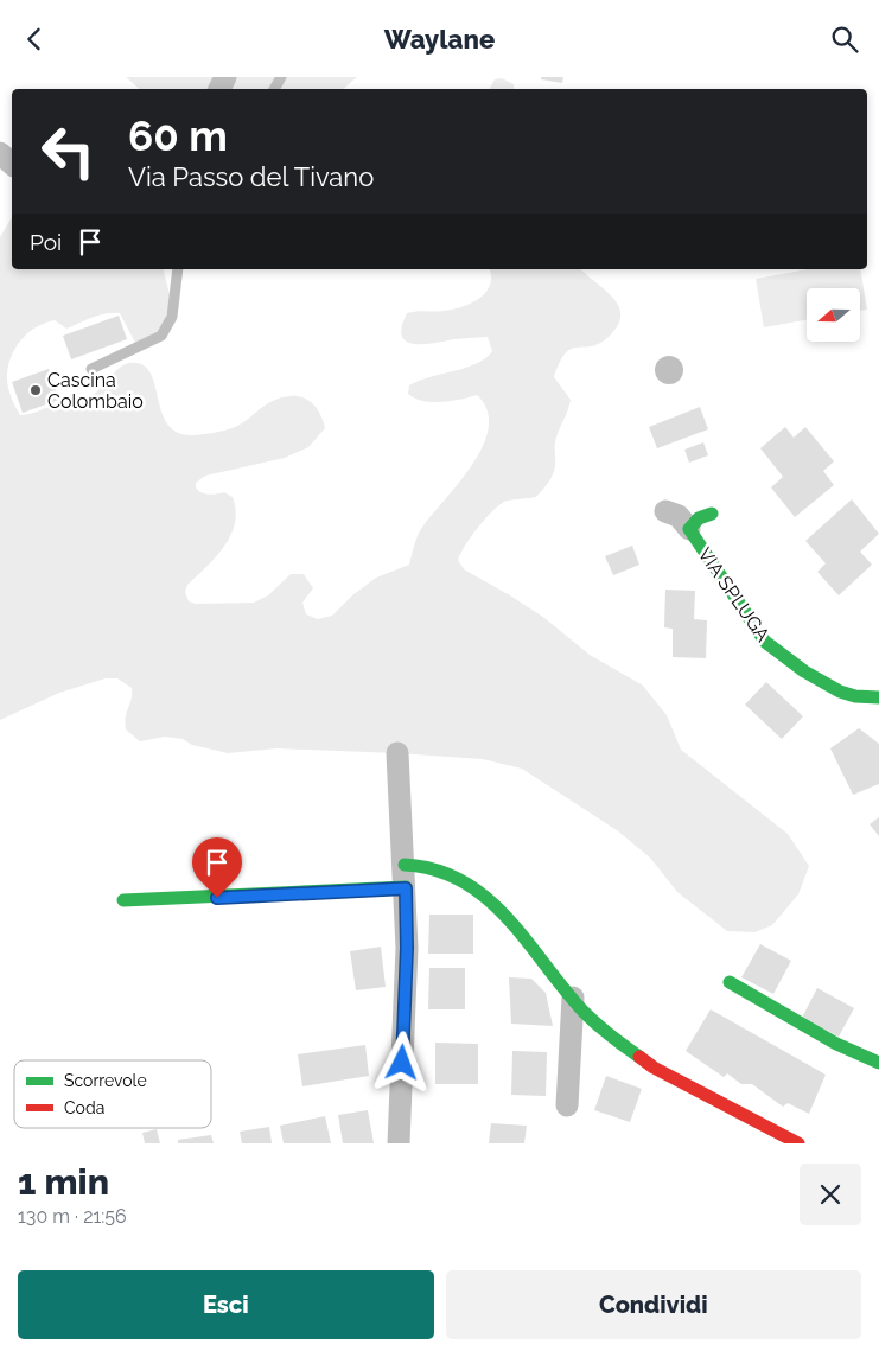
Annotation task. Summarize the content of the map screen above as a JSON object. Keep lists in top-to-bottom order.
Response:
{
  "streets": {
    "street": ["VIA SPLUGA"]
  },
  "places": ["Cascina Colombaio"],
  "legend": ["Scorrevole", "Coda"],
  "north": "left",
  "page": {
    "header": "Waylane",
    "turn": ["60 m", "Via Passo del Tivano"],
    "then": "Poi",
    "heading": ["1 min", "130 m · 21:56"],
    "buttons": ["Esci", "Condividi"]
  }
}
